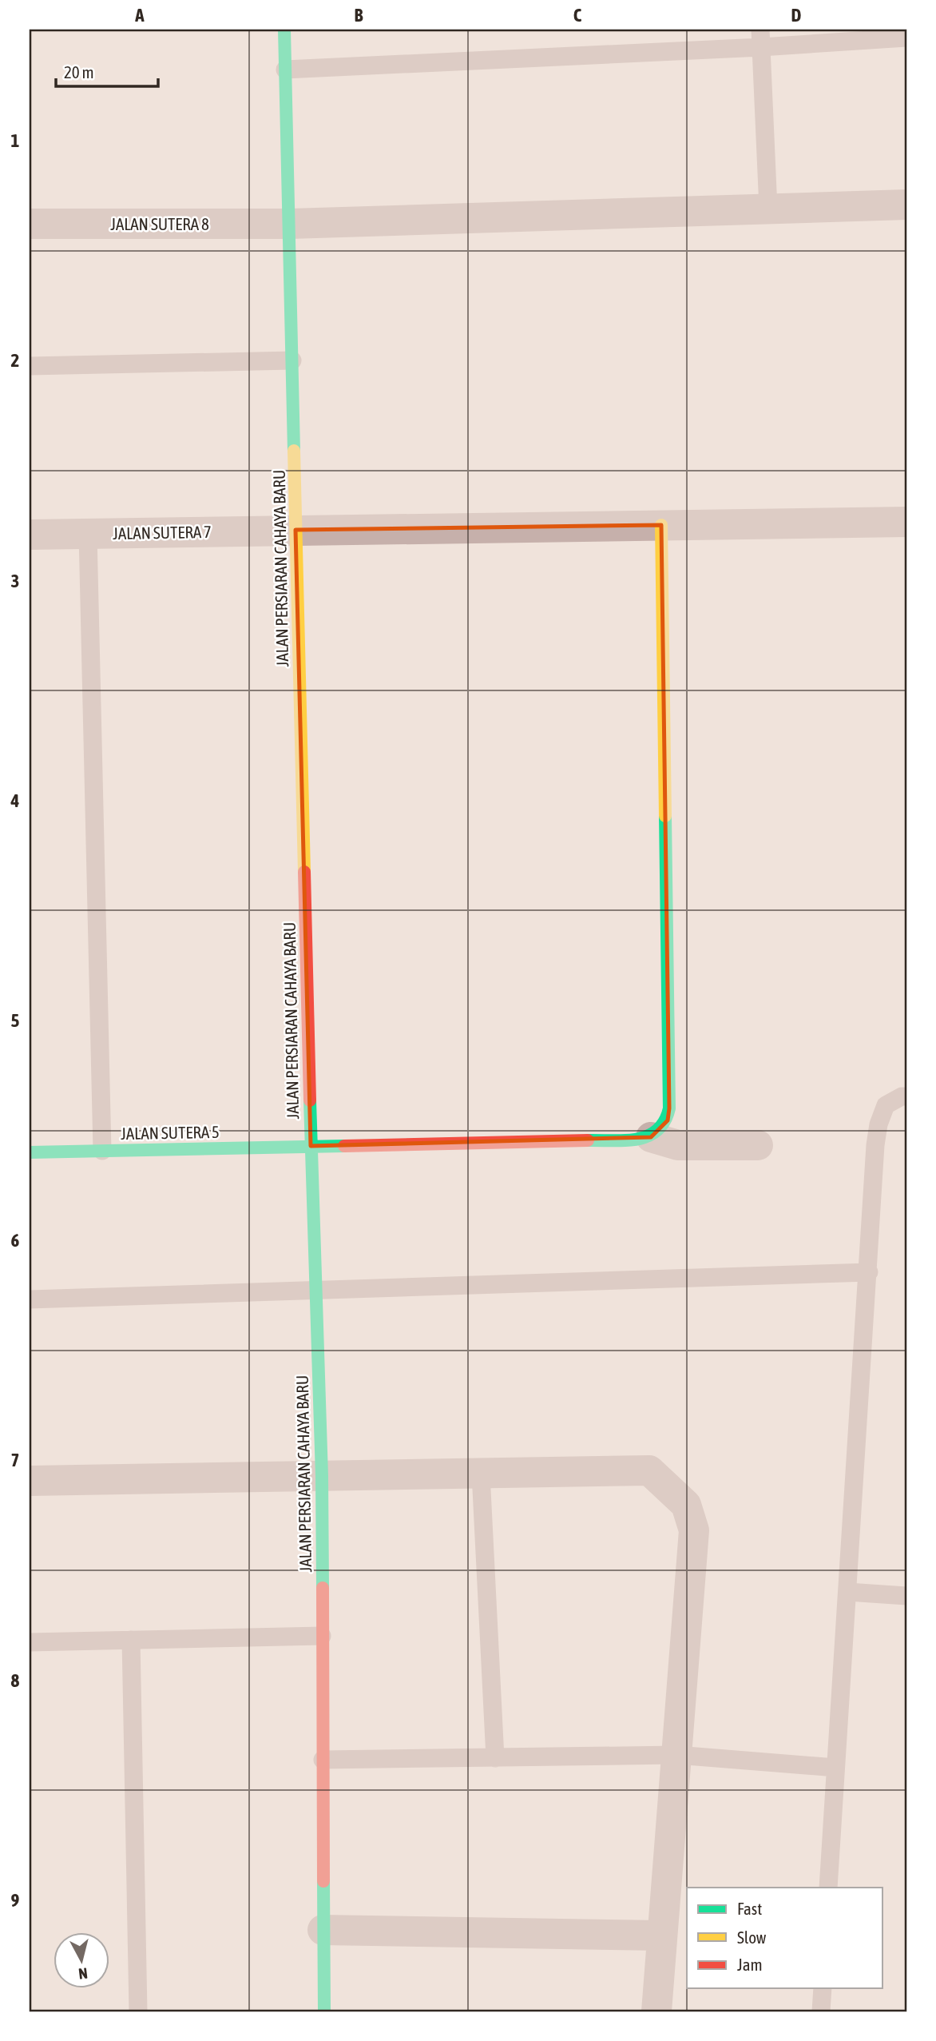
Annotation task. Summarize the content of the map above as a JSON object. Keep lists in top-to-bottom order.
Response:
{
  "streets": {
    "street": [
      "JALAN SUTERA 8",
      "JALAN SUTERA 7",
      "JALAN PERSIARAN CAHAYA BARU",
      "JALAN SUTERA 5"
    ]
  },
  "crossings": [
    ["JALAN SUTERA 8", "JALAN PERSIARAN CAHAYA BARU"],
    ["JALAN SUTERA 7", "JALAN PERSIARAN CAHAYA BARU"],
    ["JALAN PERSIARAN CAHAYA BARU", "JALAN SUTERA 5"]
  ],
  "legend": ["Fast", "Slow", "Jam"],
  "scale_bar": "20 m",
  "north": "bottom",
  "grid": {
    "columns": [
      "A",
      "B",
      "C",
      "D"
    ],
    "rows": [
      "1",
      "2",
      "3",
      "4",
      "5",
      "6",
      "7",
      "8",
      "9"
    ]
  }
}
